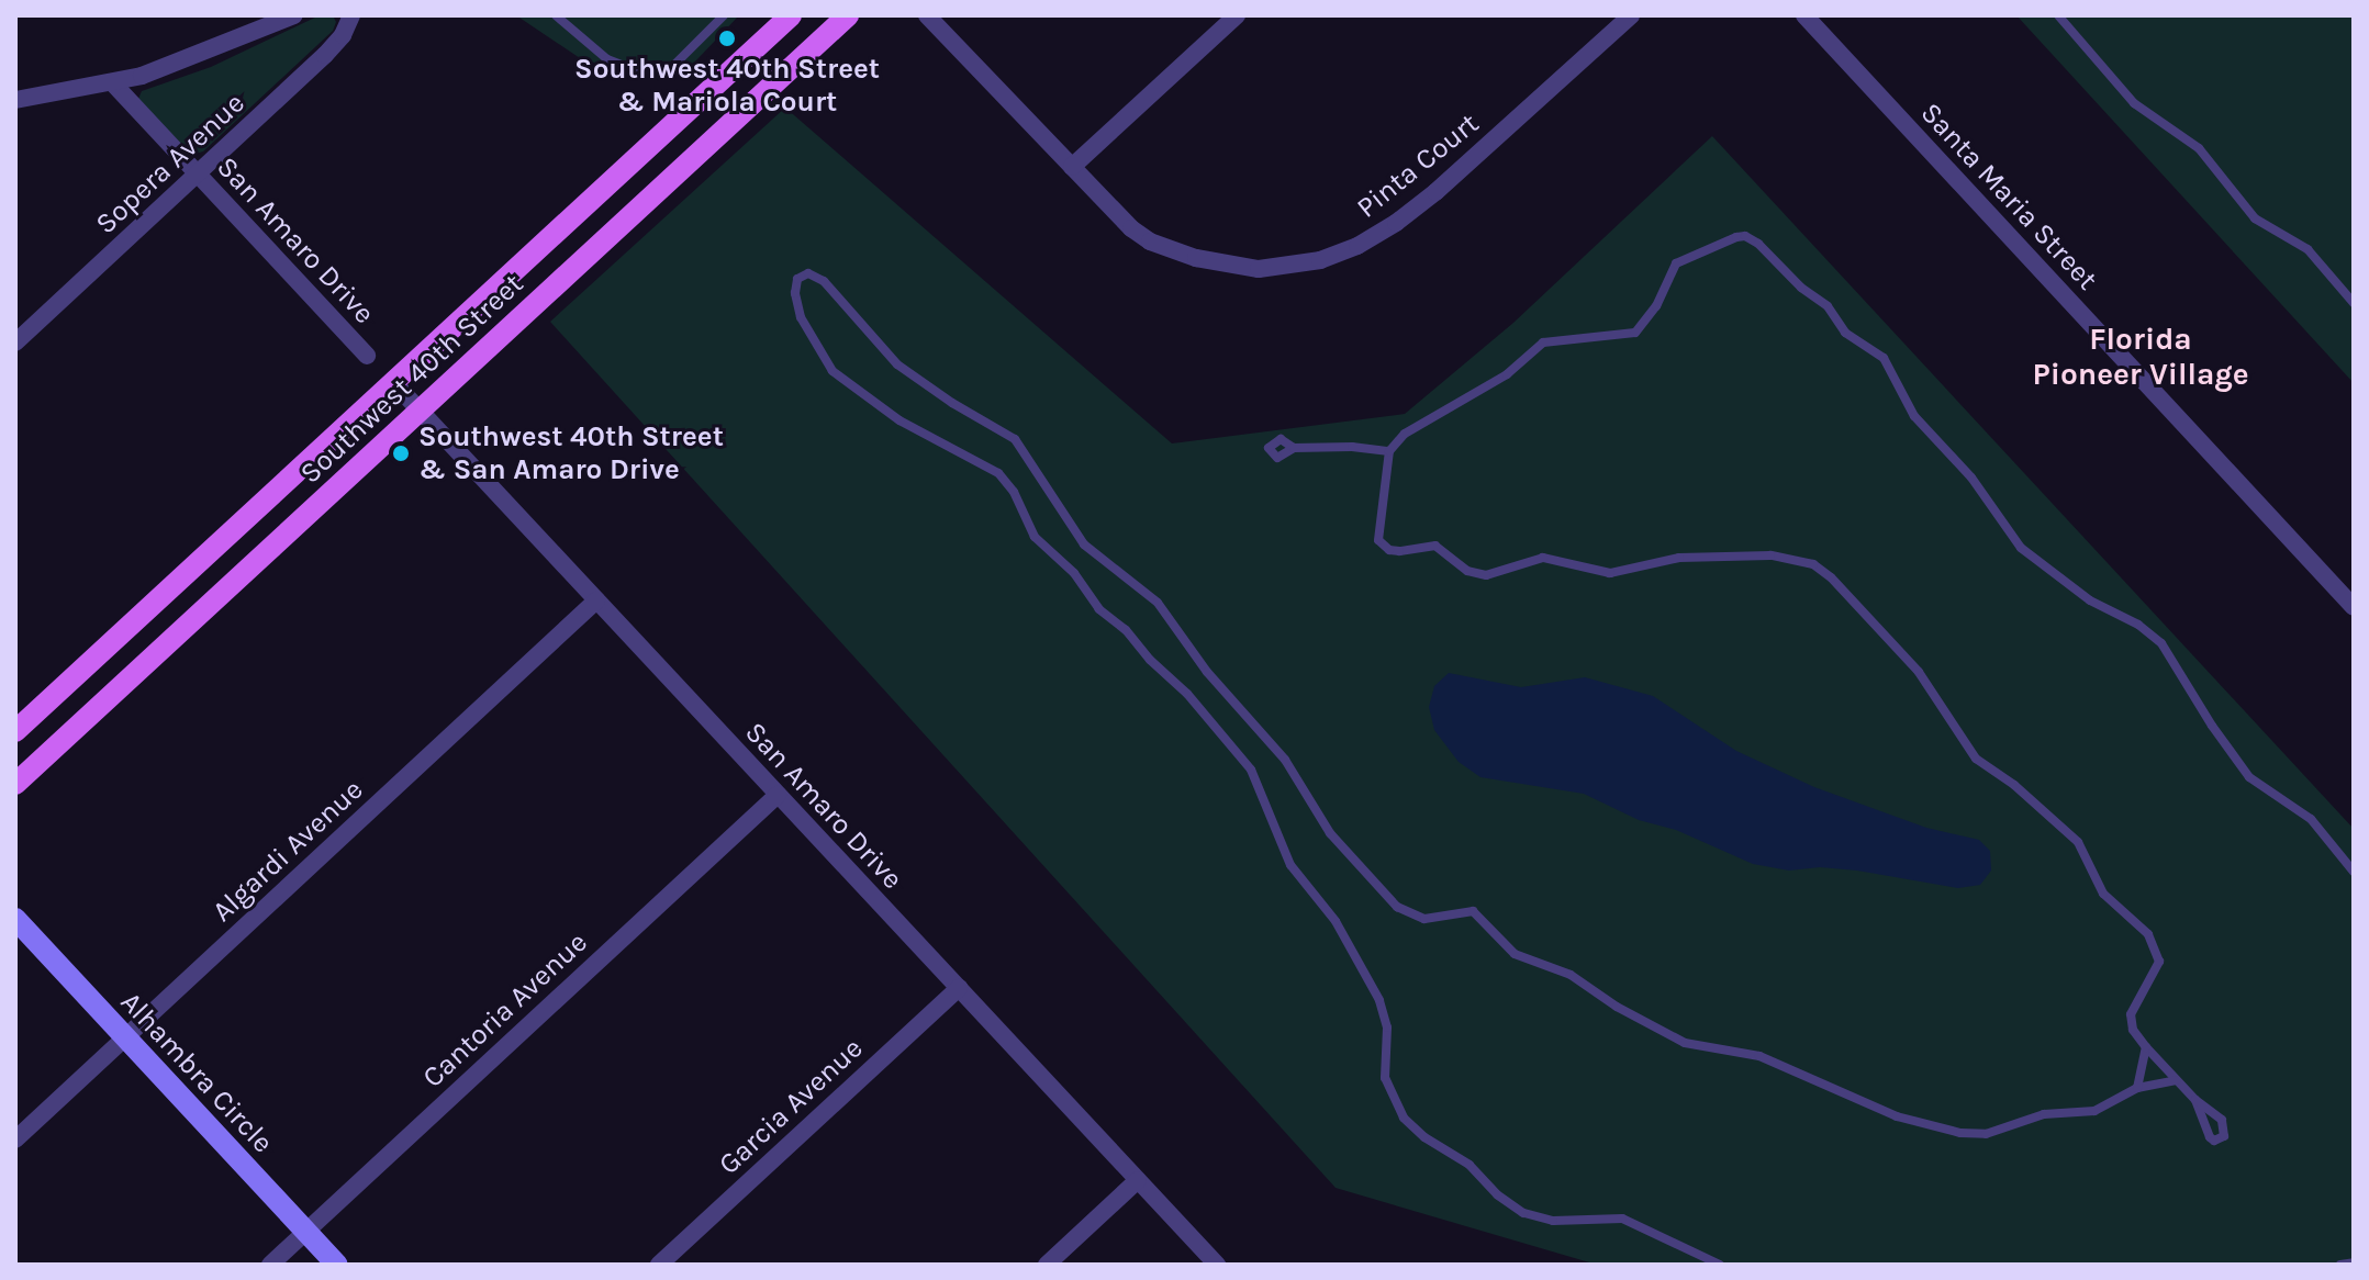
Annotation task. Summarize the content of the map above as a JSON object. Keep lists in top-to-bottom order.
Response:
{
  "streets": {
    "main road": ["Southwest 40th Street"],
    "street": [
      "Sopera Avenue",
      "Pinta Court",
      "Santa Maria Street",
      "San Amaro Drive",
      "Algardi Avenue",
      "Cantoria Avenue",
      "Alhambra Circle",
      "Garcia Avenue"
    ]
  },
  "crossings": [
    ["Sopera Avenue", "San Amaro Drive"],
    ["San Amaro Drive", "Southwest 40th Street"],
    ["San Amaro Drive", "Algardi Avenue"],
    ["San Amaro Drive", "Cantoria Avenue"],
    ["San Amaro Drive", "Garcia Avenue"],
    ["Algardi Avenue", "Alhambra Circle"],
    ["Cantoria Avenue", "Alhambra Circle"]
  ],
  "districts": ["Florida Pioneer Village"],
  "places": ["Southwest 40th Street & Mariola Court", "Southwest 40th Street & San Amaro Drive"]
}
